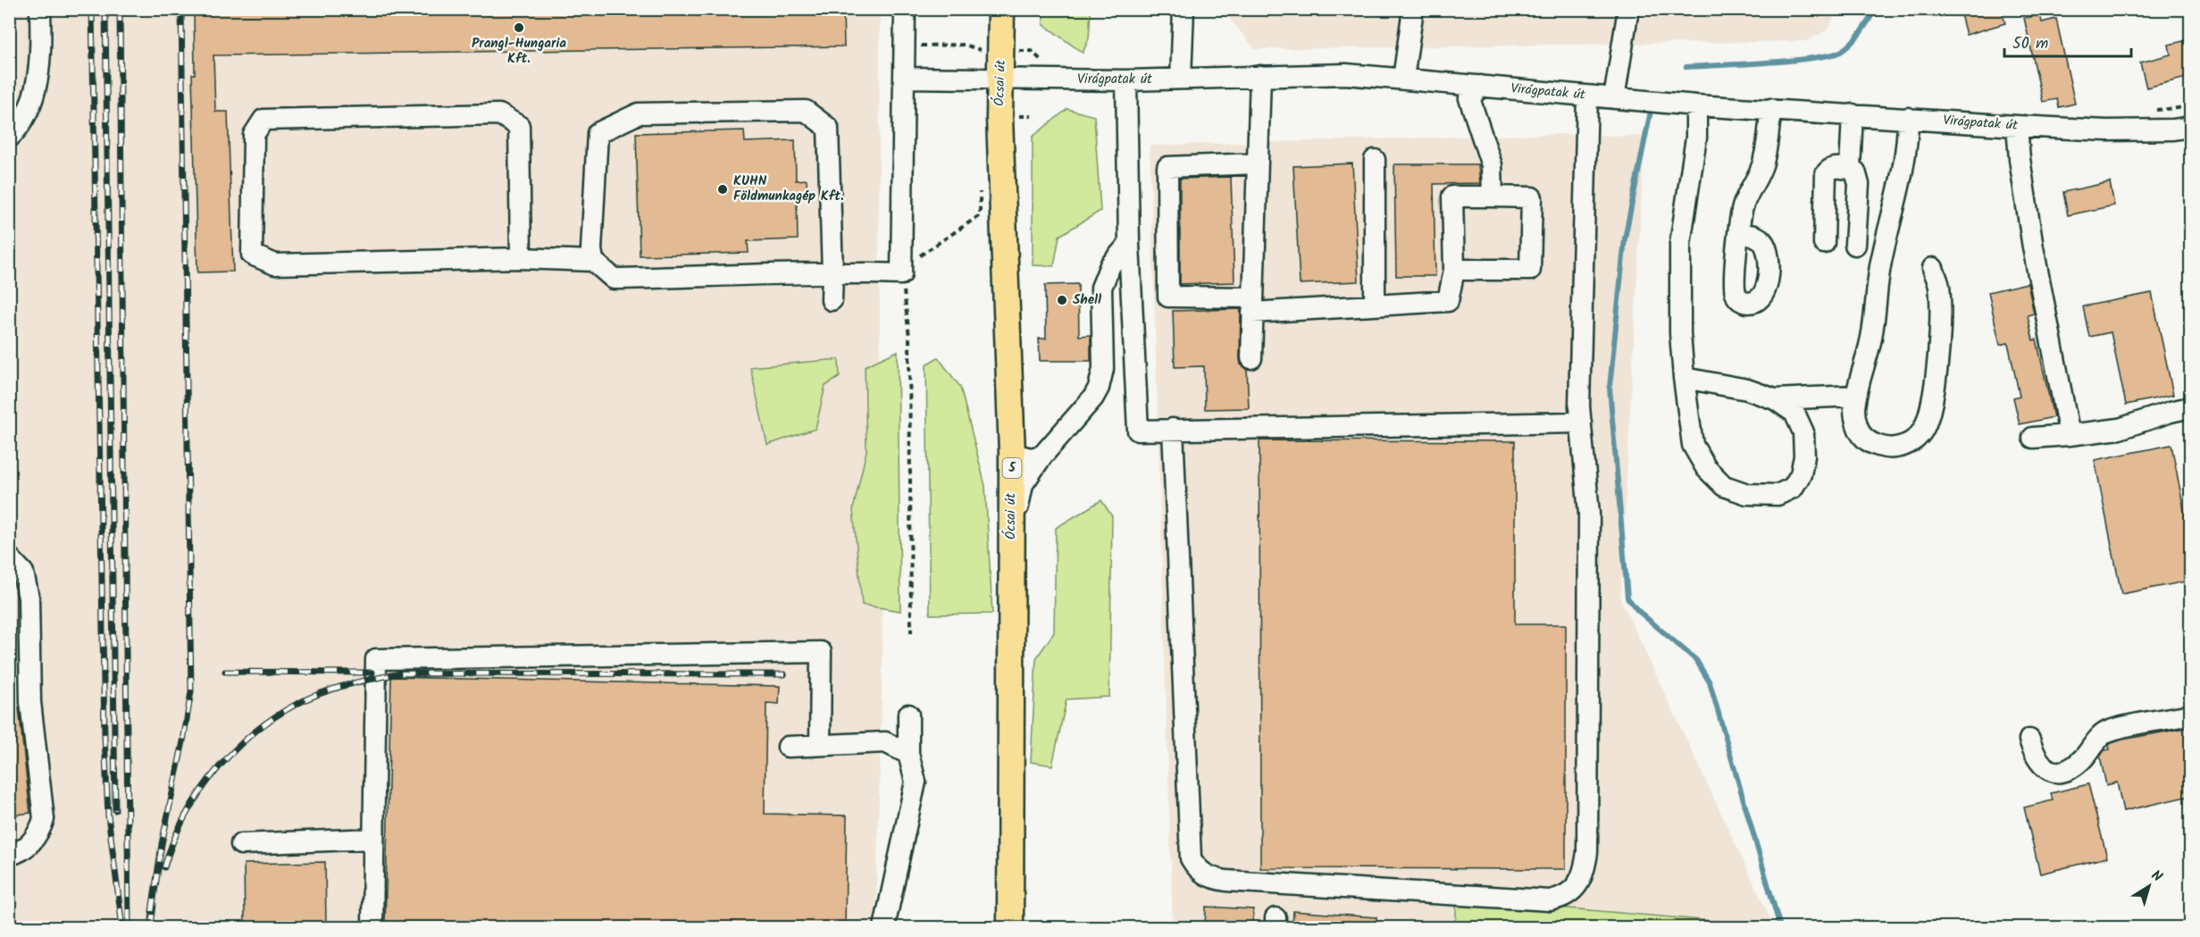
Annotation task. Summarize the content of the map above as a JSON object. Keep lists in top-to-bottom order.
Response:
{
  "streets": {
    "main road": ["Ócsai út", "5"],
    "street": ["Virágpatak út"]
  },
  "crossings": [
    ["Virágpatak út", "Ócsai út"]
  ],
  "places": ["Prangl-Hungaria Kft.", "KUHN Földmunkagép Kft.", "Shell"],
  "scale_bar": "50 m",
  "north": "top right"
}
